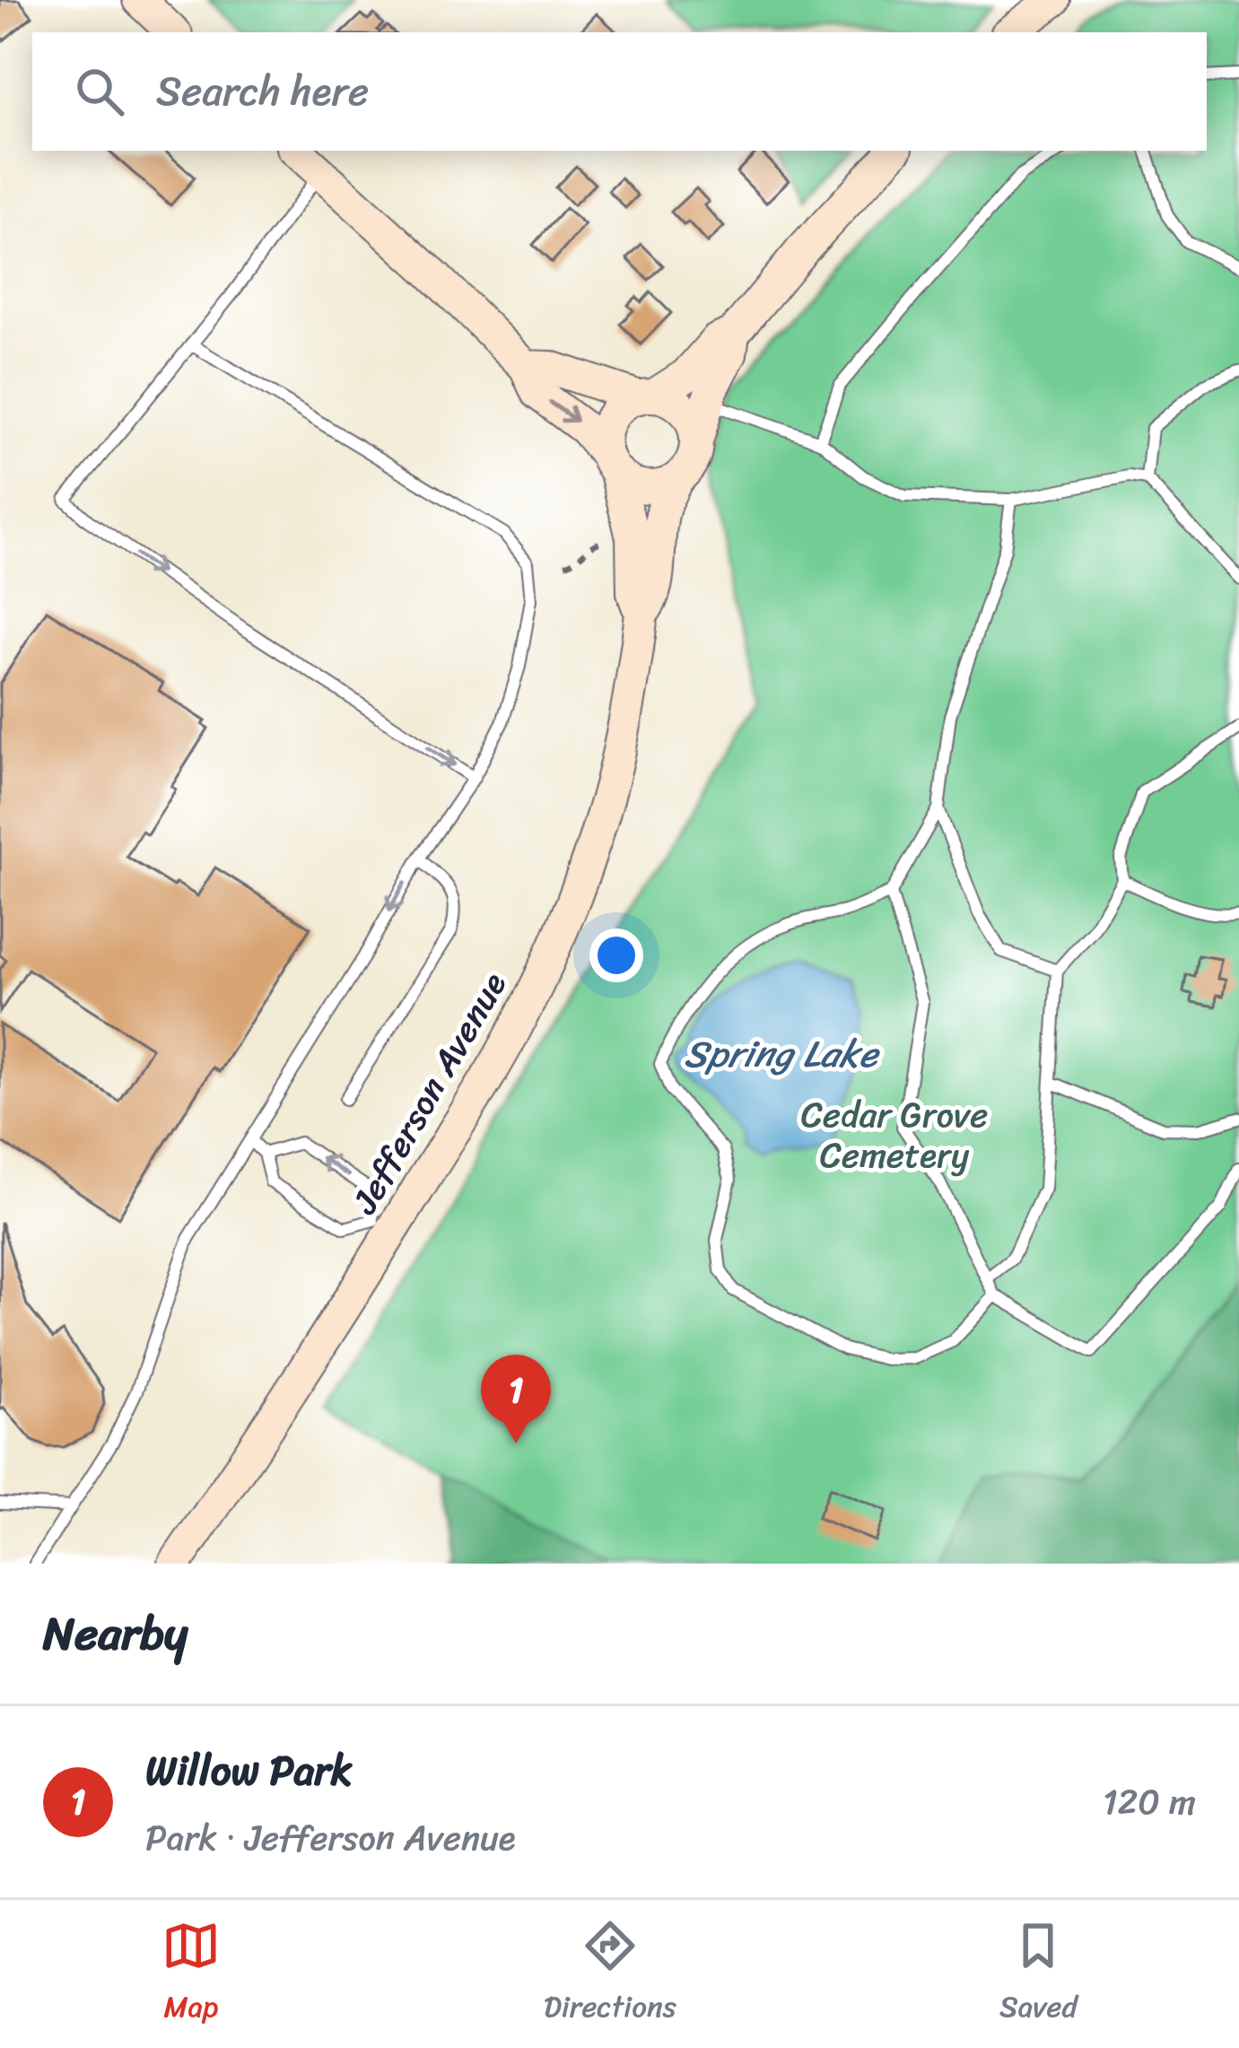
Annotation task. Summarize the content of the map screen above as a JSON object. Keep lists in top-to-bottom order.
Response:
{
  "streets": {
    "main road": ["Jefferson Avenue"]
  },
  "water": ["Spring Lake"],
  "parks": ["Cedar Grove Cemetery"],
  "page": {
    "search": "Search here",
    "pins": "1",
    "heading": "Nearby",
    "list": [
      {
        "mark": "1",
        "name": "Willow Park",
        "note": "Park · Jefferson Avenue",
        "value": "120 m"
      }
    ],
    "nav": ["Map", "Directions", "Saved"]
  }
}
